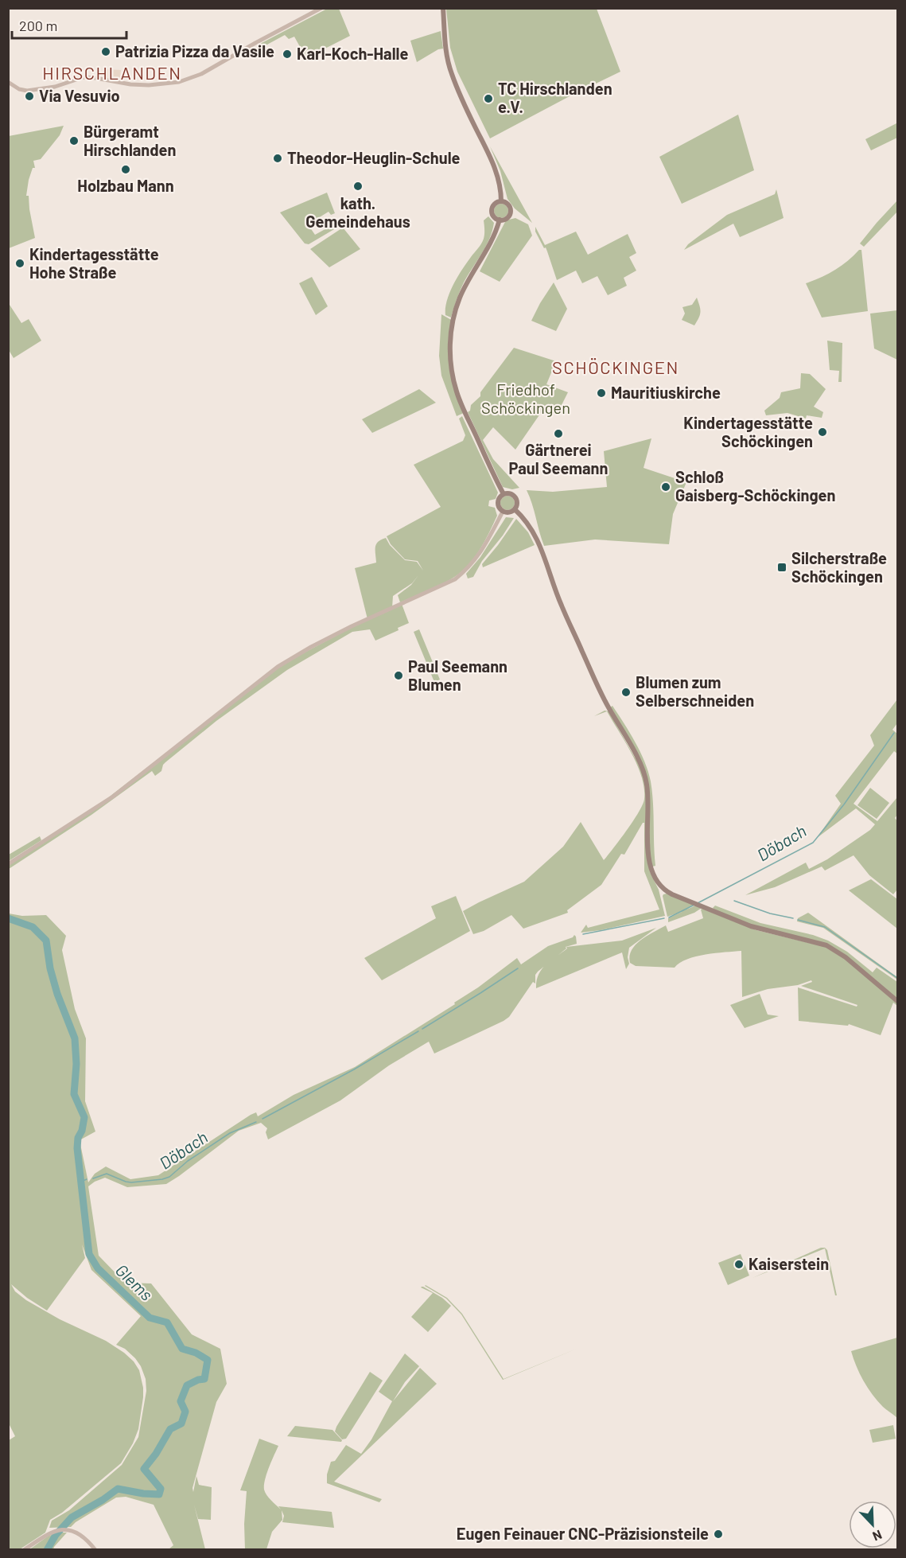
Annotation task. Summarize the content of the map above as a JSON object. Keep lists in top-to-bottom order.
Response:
{
  "districts": ["HIRSCHLANDEN", "SCHÖCKINGEN"],
  "water": ["Döbach", "Glems"],
  "parks": ["Friedhof Schöckingen"],
  "places": {
    "other": [
      "Patrizia Pizza da Vasile",
      "Karl-Koch-Halle",
      "Via Vesuvio",
      "TC Hirschlanden e.V.",
      "Bürgeramt Hirschlanden",
      "Theodor-Heuglin-Schule",
      "Holzbau Mann",
      "kath. Gemeindehaus",
      "Kindertagesstätte Hohe Straße",
      "Mauritiuskirche",
      "Kindertagesstätte Schöckingen",
      "Gärtnerei Paul Seemann",
      "Schloß Gaisberg-Schöckingen",
      "Paul Seemann Blumen",
      "Blumen zum Selberschneiden",
      "Kaiserstein",
      "Eugen Feinauer CNC-Präzisionsteile"
    ],
    "transit": ["Silcherstraße Schöckingen"]
  },
  "scale_bar": "200 m",
  "north": "bottom right"
}
